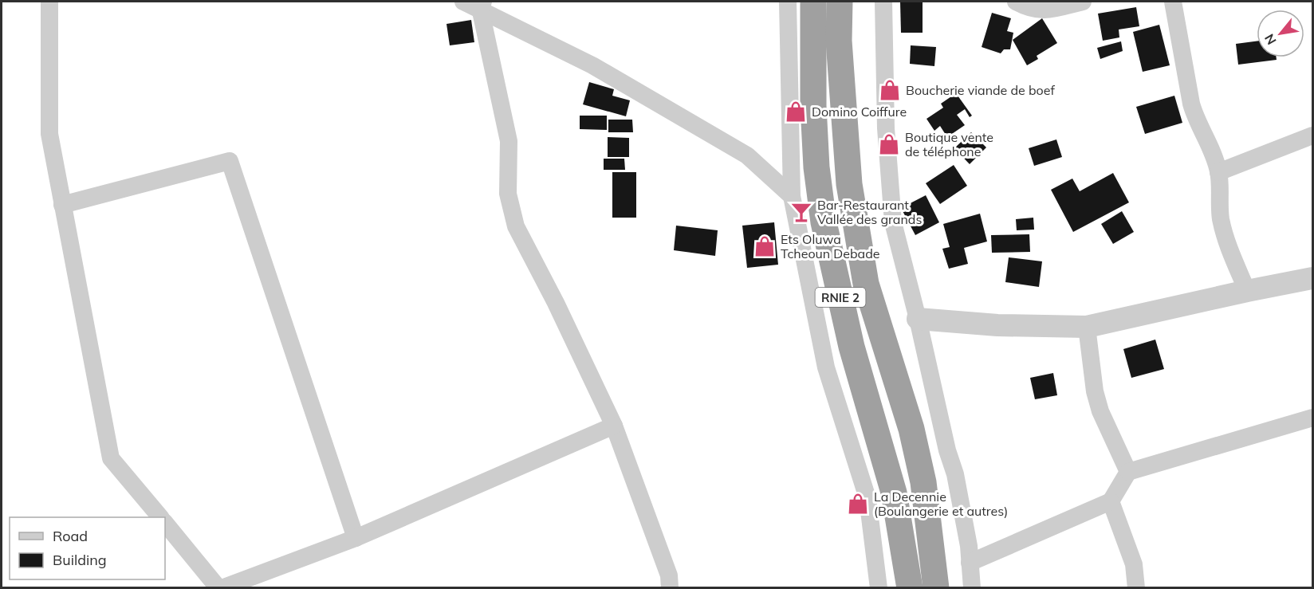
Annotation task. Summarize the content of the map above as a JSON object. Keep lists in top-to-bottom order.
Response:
{
  "streets": {
    "highway": ["RNIE 2"]
  },
  "places": {
    "shop": [
      "Boucherie viande de boef",
      "Domino Coiffure",
      "Boutique vente de téléphone",
      "Ets Oluwa Tcheoun Debade",
      "La Decennie (Boulangerie et autres)"
    ],
    "bar": ["Bar-Restaurant Vallée des grands"]
  },
  "legend": ["Road", "Building"],
  "north": "bottom left"
}
